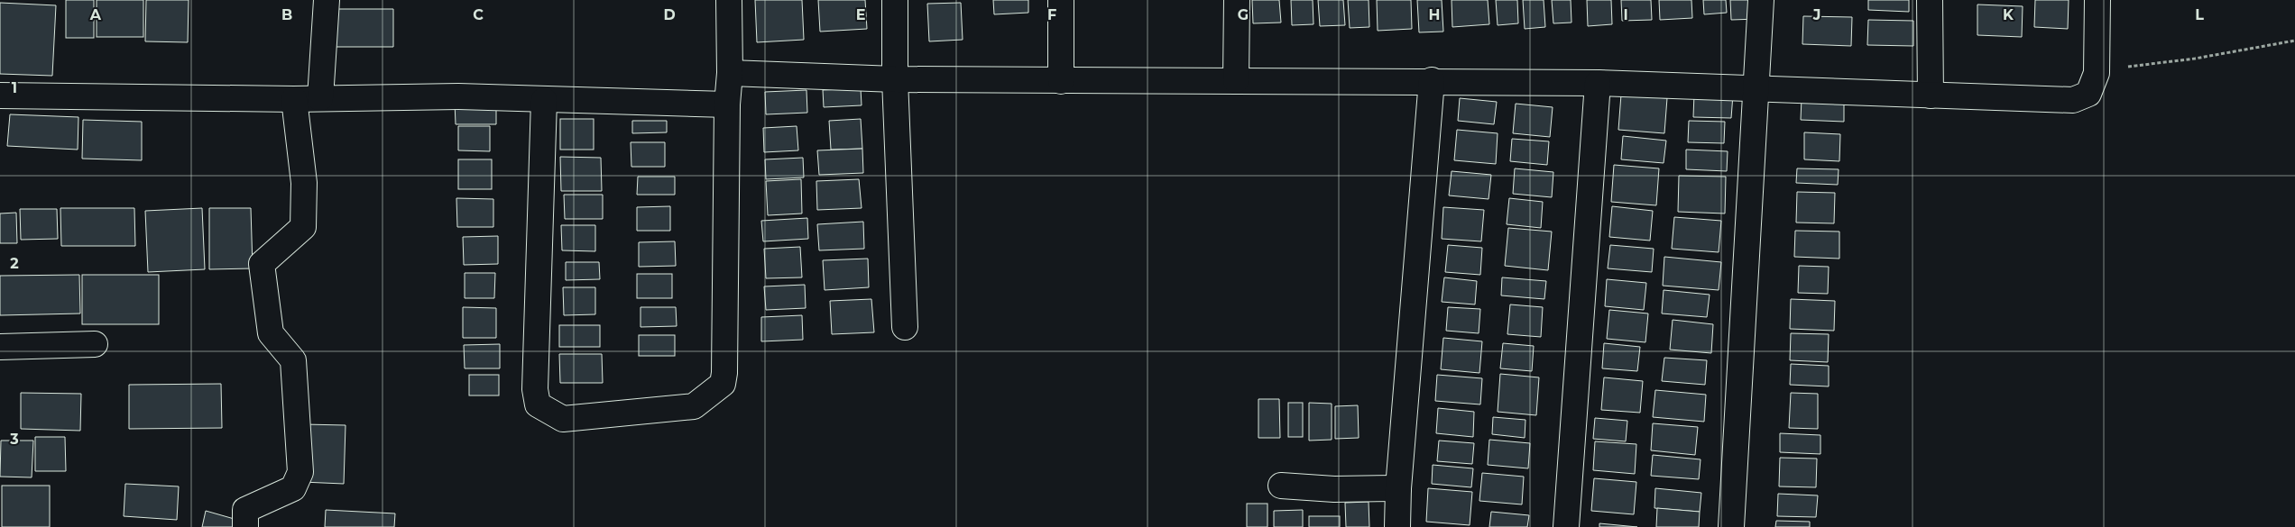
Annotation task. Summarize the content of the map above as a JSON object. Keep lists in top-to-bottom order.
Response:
{
  "grid": {
    "columns": [
      "A",
      "B",
      "C",
      "D",
      "E",
      "F",
      "G",
      "H",
      "I",
      "J",
      "K",
      "L"
    ],
    "rows": ["1", "2", "3"]
  }
}
